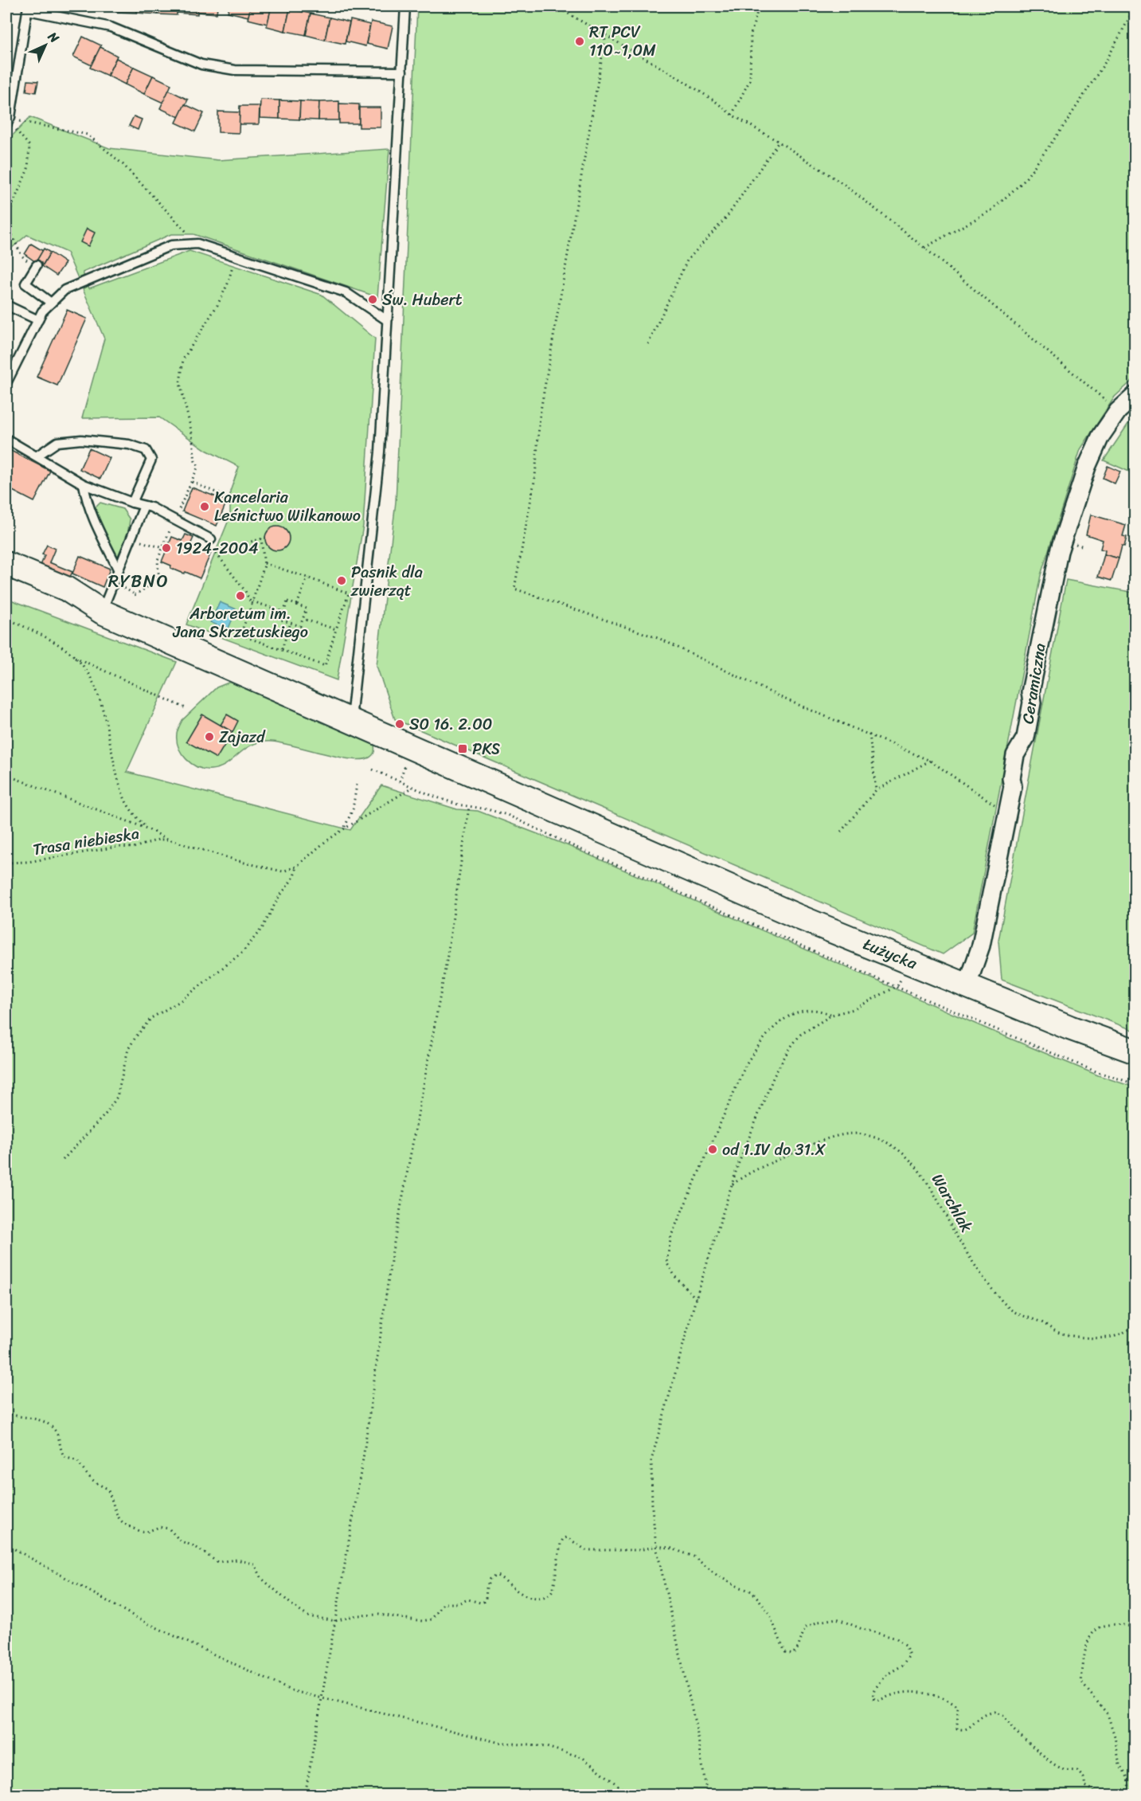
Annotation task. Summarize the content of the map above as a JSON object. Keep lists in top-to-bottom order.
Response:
{
  "streets": {
    "main road": ["Łużycka"],
    "street": ["Ceramiczna"],
    "path": ["Trasa niebieska", "Warchlak"]
  },
  "crossings": [
    ["Ceramiczna", "Łużycka"]
  ],
  "districts": ["RYBNO"],
  "places": {
    "other": [
      "RT PCV 110 ̴ 1,0M",
      "Św. Hubert",
      "Kancelaria Leśnictwo Wilkanowo",
      "1924-2004",
      "Pasnik dla zwierząt",
      "Arboretum im. Jana Skrzetuskiego",
      "S0 16. 2.00",
      "Zajazd",
      "od 1.IV do 31.X"
    ],
    "transit": ["PKS"]
  },
  "north": "top right"
}
